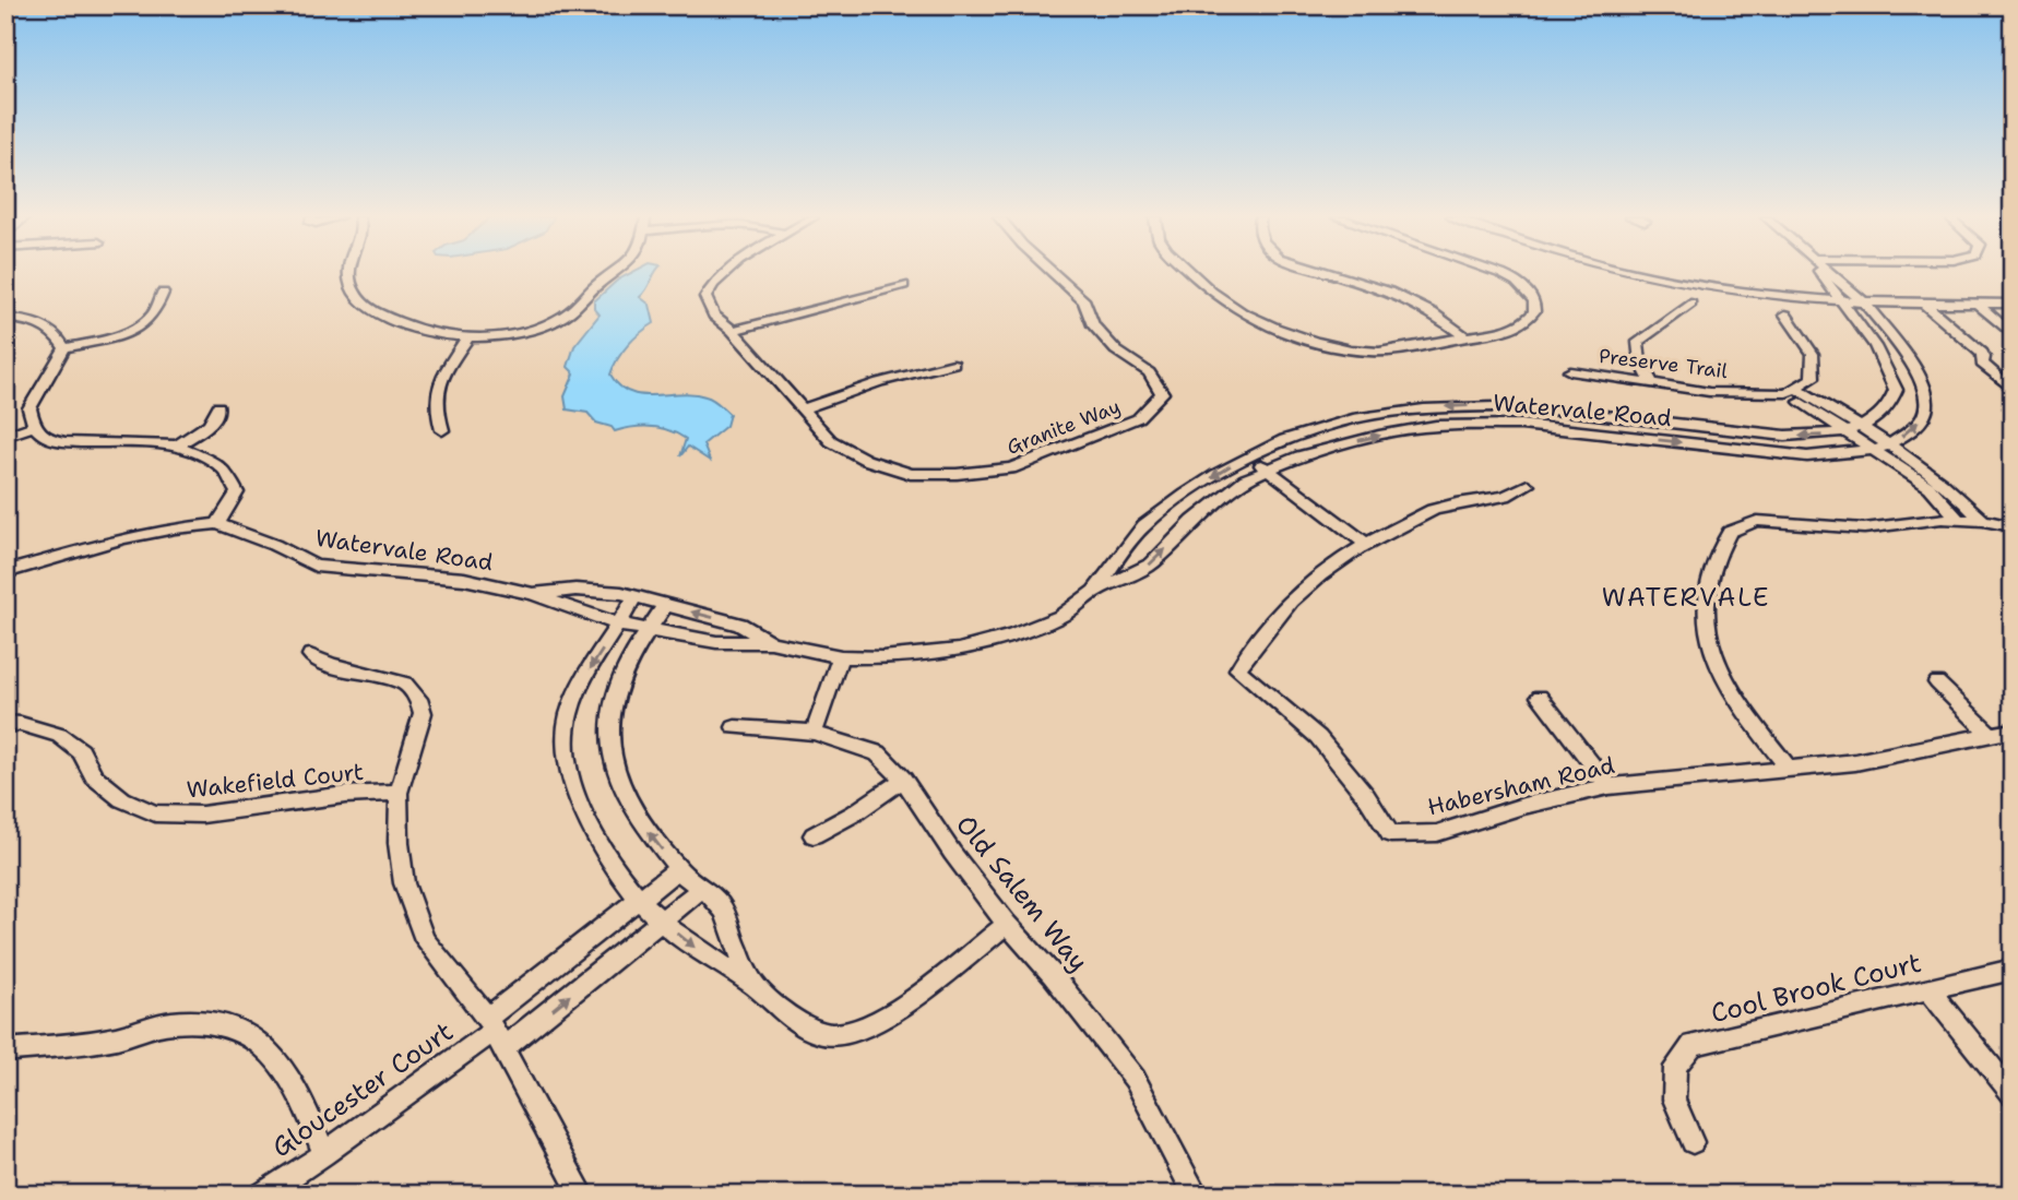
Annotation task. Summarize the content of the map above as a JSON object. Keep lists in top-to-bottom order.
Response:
{
  "streets": {
    "street": [
      "Preserve Trail",
      "Watervale Road",
      "Granite Way",
      "Wakefield Court",
      "Habersham Road",
      "Old Salem Way",
      "Cool Brook Court",
      "Gloucester Court"
    ]
  },
  "districts": ["WATERVALE"]
}
